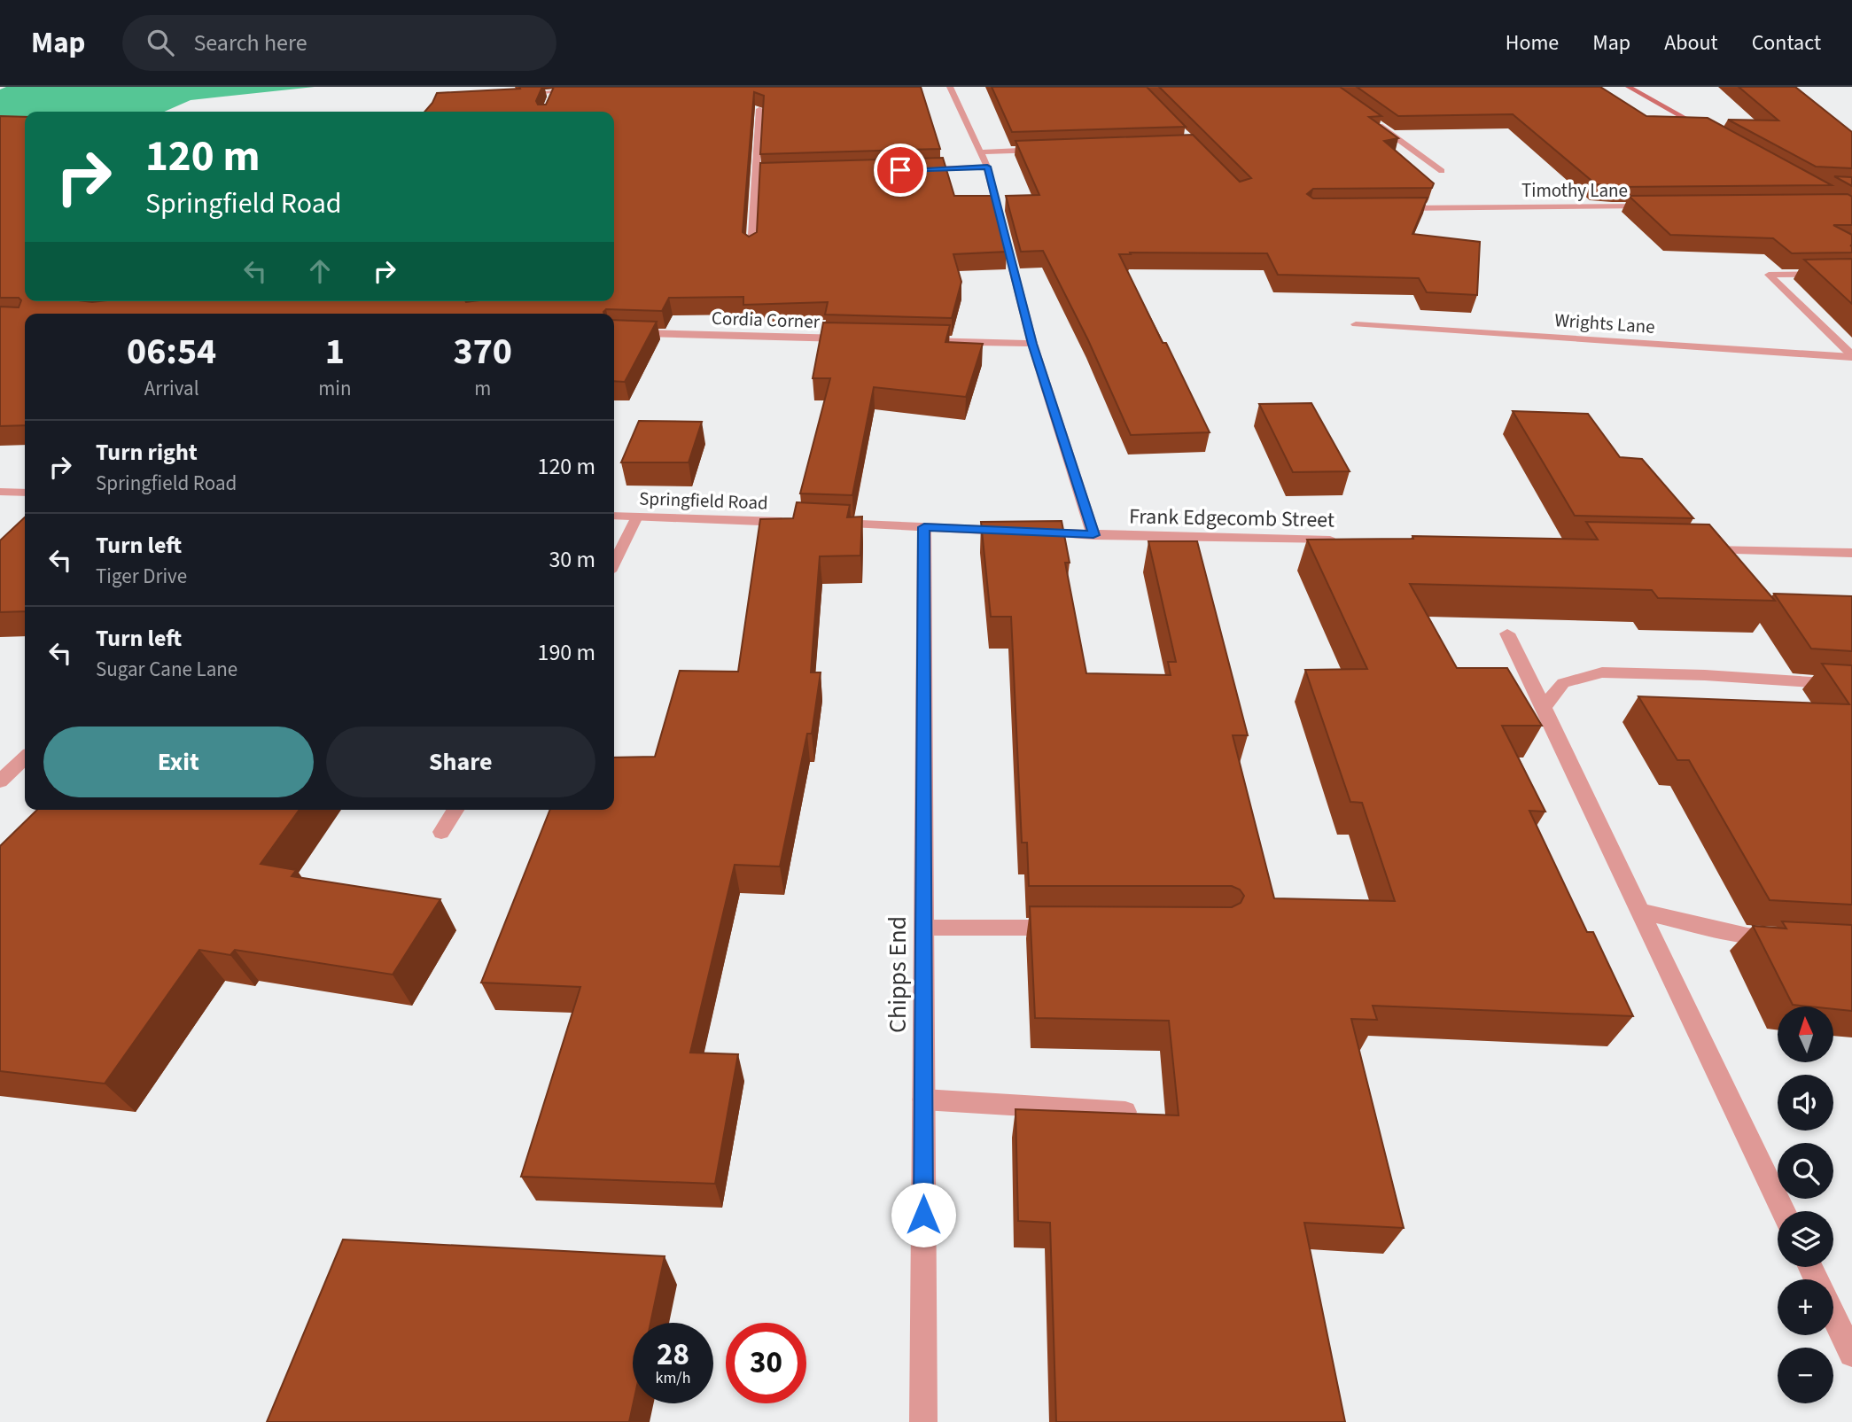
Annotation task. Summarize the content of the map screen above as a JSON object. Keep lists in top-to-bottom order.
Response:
{
  "streets": {
    "street": [
      "Timothy Lane",
      "Cordia Corner",
      "Wrights Lane",
      "Springfield Road",
      "Frank Edgecomb Street",
      "Chipps End"
    ]
  },
  "north": "top",
  "page": {
    "header": "Map",
    "search": "Search here",
    "nav": [
      "Home",
      "Map",
      "About",
      "Contact"
    ],
    "turn": ["120 m", "Springfield Road"],
    "eta": [
      "06:54",
      "Arrival",
      "1",
      "min",
      "370",
      "m"
    ],
    "list": [
      {
        "name": "Turn right",
        "note": "Springfield Road",
        "value": "120 m"
      },
      {
        "name": "Turn left",
        "note": "Tiger Drive",
        "value": "30 m"
      },
      {
        "name": "Turn left",
        "note": "Sugar Cane Lane",
        "value": "190 m"
      }
    ],
    "buttons": ["Exit", "Share"],
    "map_buttons": ["+", "−"],
    "speed": "28 km/h",
    "limit": "30"
  }
}
